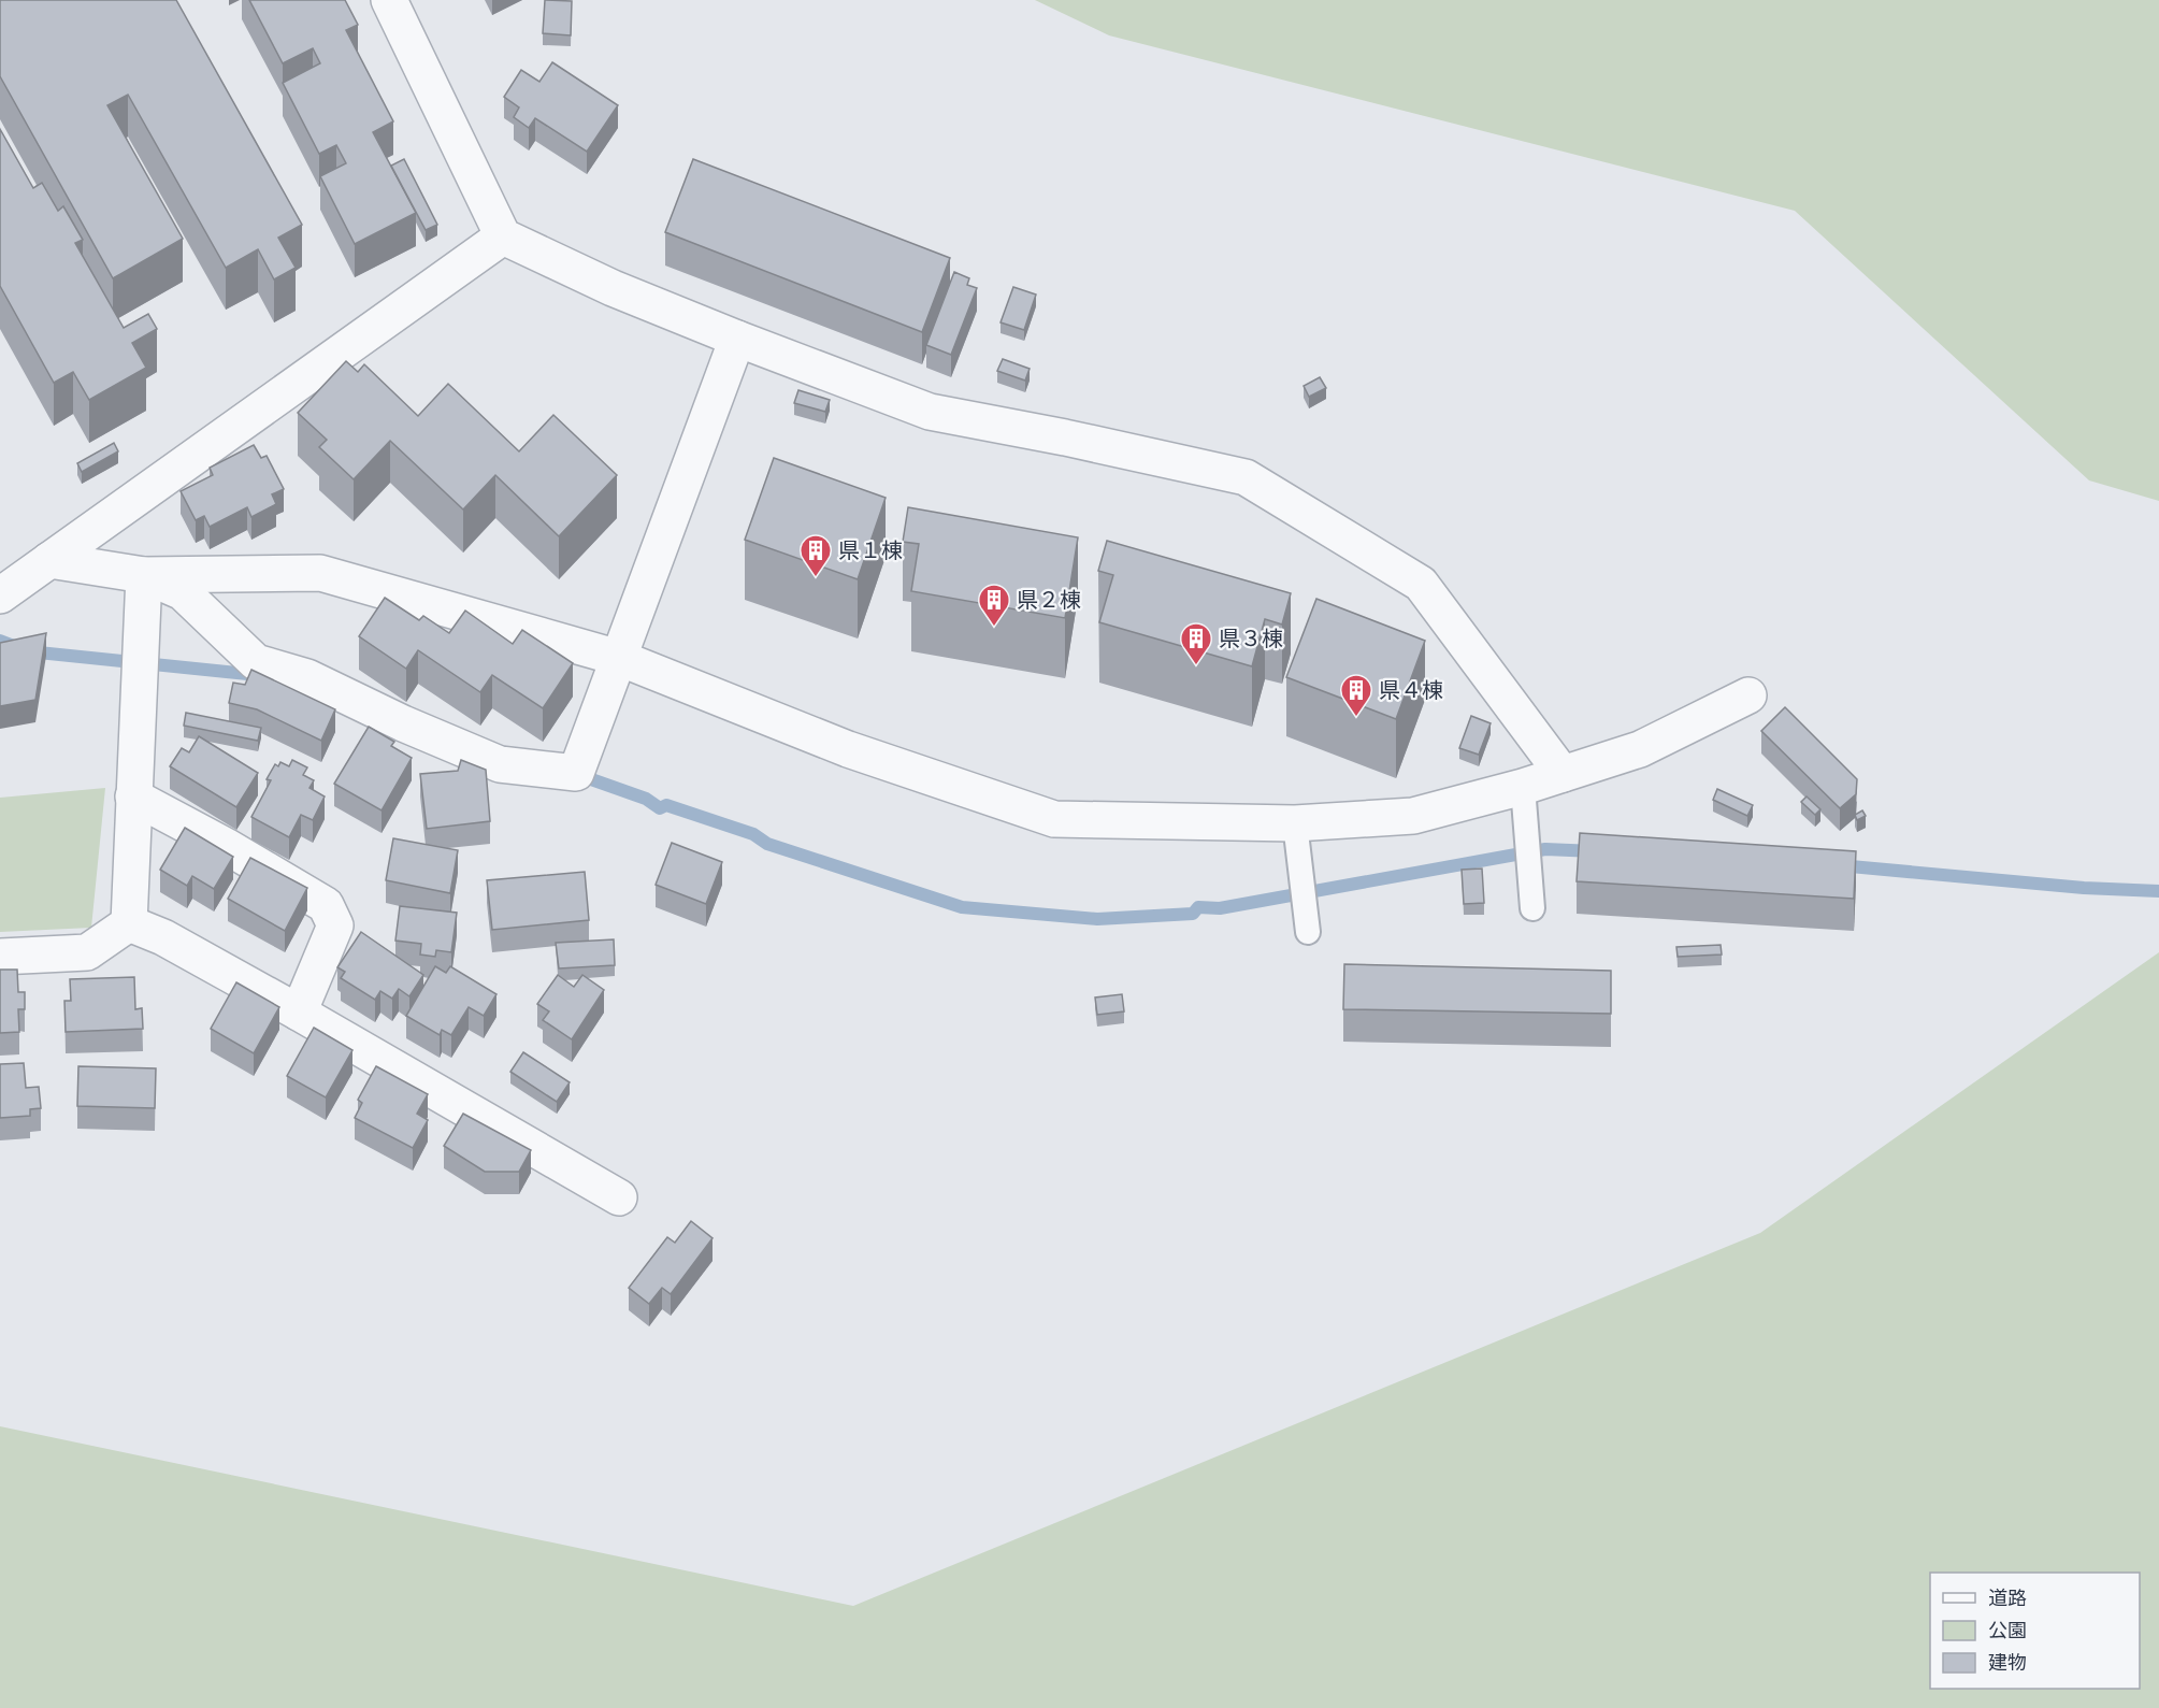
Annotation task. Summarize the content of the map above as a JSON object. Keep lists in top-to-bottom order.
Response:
{
  "places": {
    "building": [
      "県１棟",
      "県２棟",
      "県３棟",
      "県４棟"
    ]
  },
  "legend": ["道路", "公園", "建物"]
}
